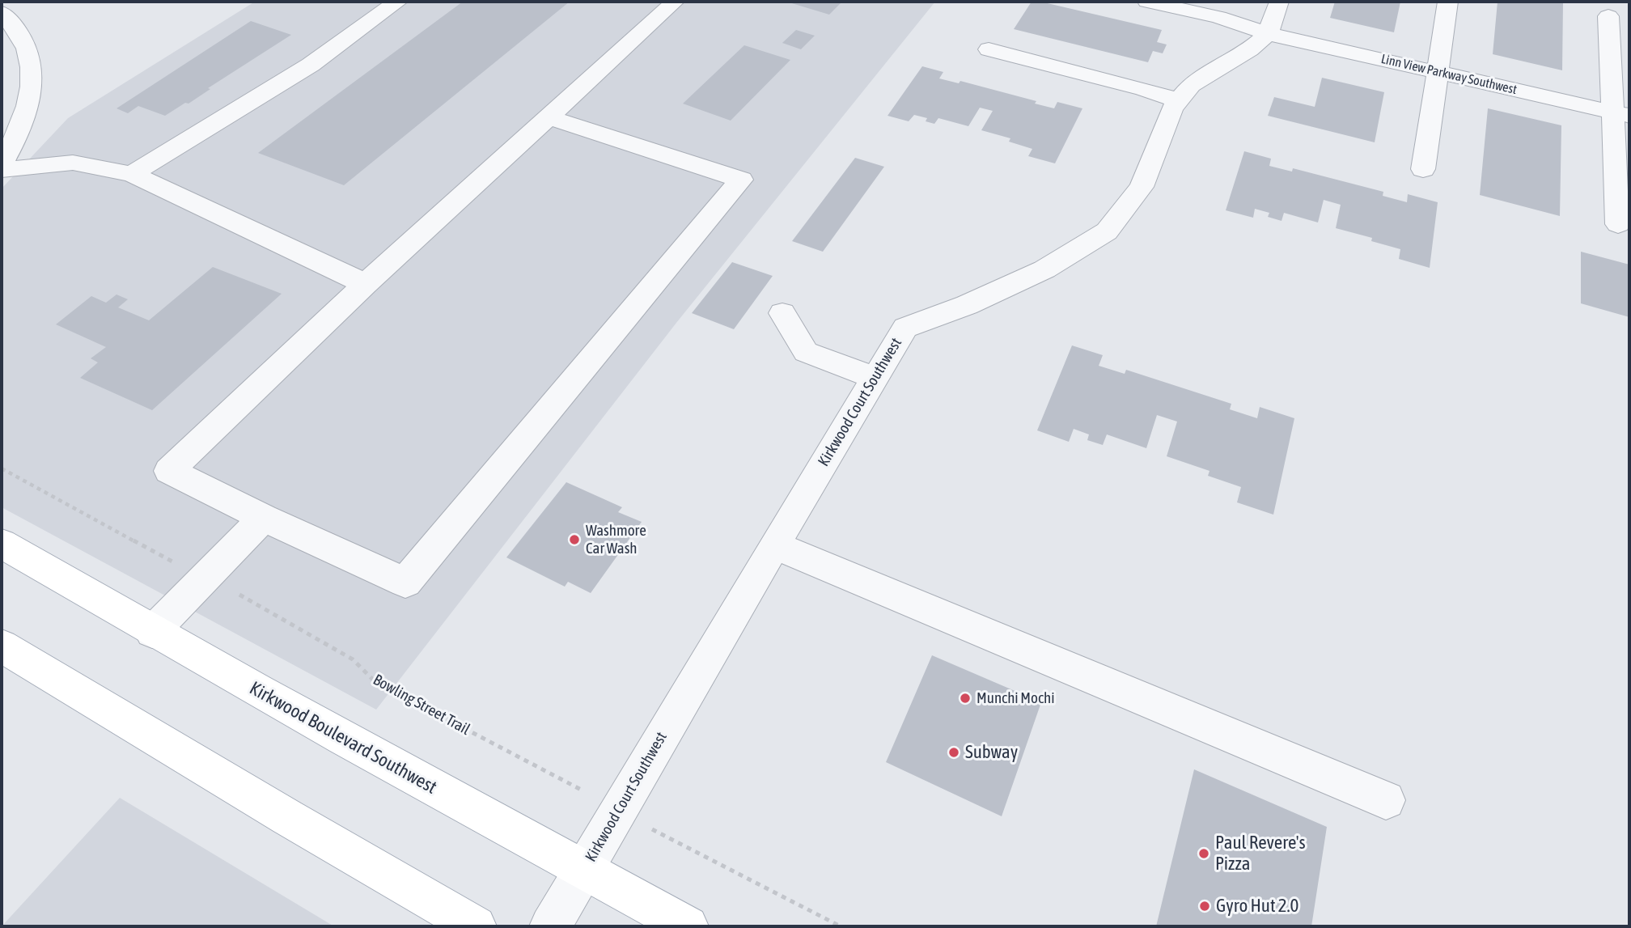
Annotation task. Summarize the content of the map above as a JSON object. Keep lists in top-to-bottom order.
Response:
{
  "streets": {
    "main road": ["Kirkwood Boulevard Southwest"],
    "street": ["Linn View Parkway Southwest", "Kirkwood Court Southwest"],
    "path": ["Bowling Street Trail"]
  },
  "crossings": [
    ["Linn View Parkway Southwest", "Kirkwood Court Southwest"],
    ["Kirkwood Court Southwest", "Kirkwood Boulevard Southwest"]
  ],
  "places": [
    "Washmore Car Wash",
    "Munchi Mochi",
    "Subway",
    "Paul Revere's Pizza",
    "Gyro Hut 2.0"
  ]
}
